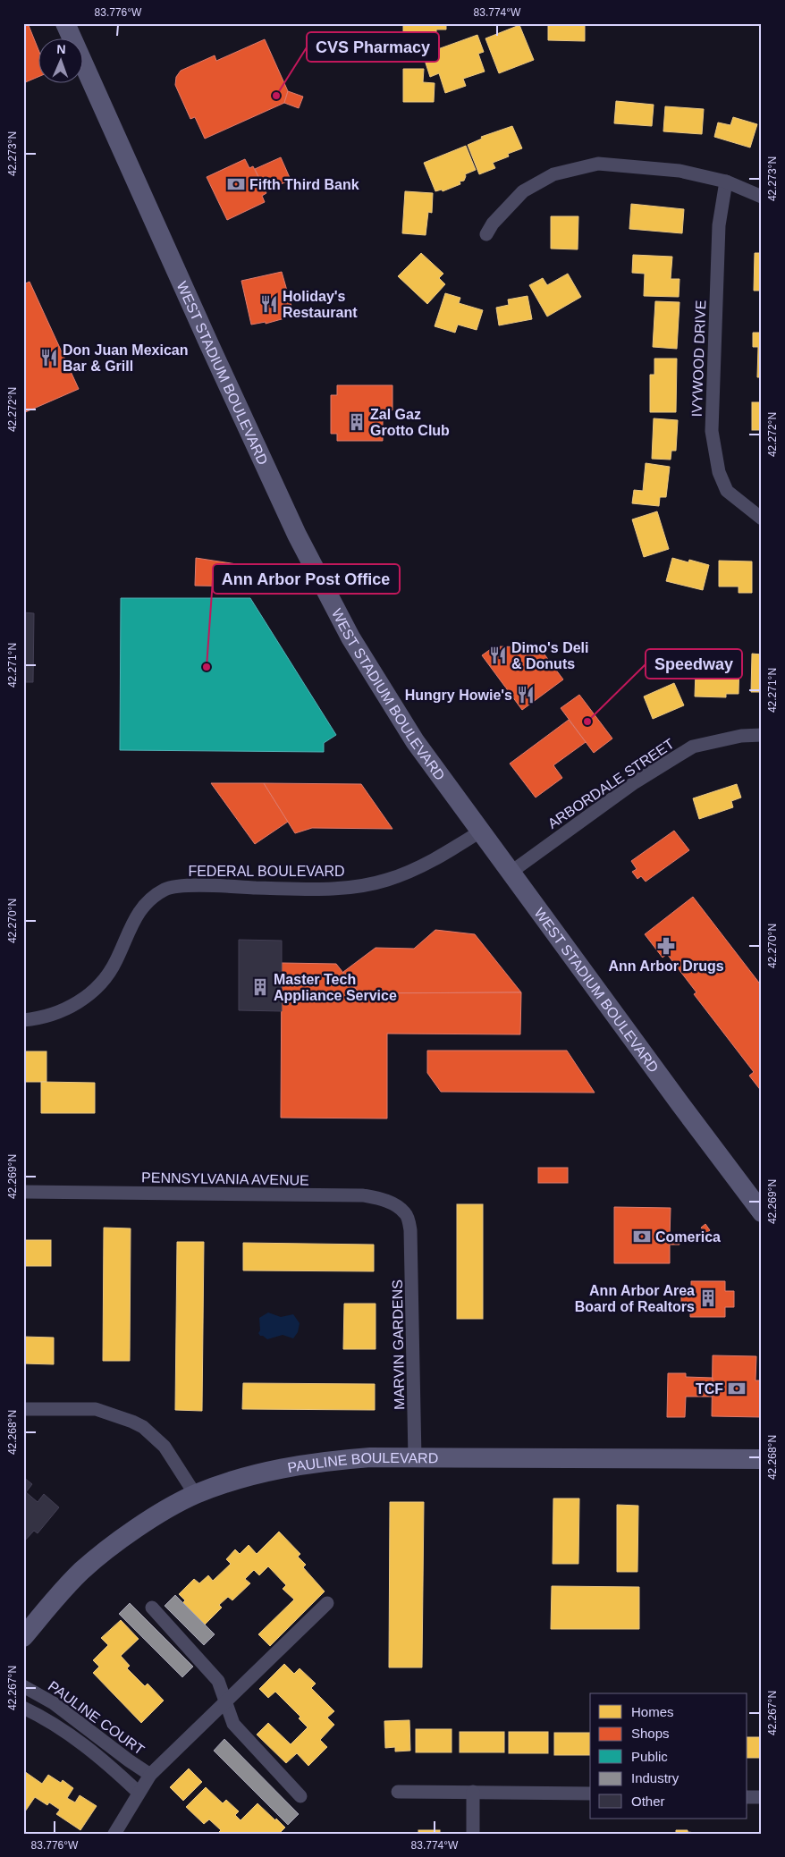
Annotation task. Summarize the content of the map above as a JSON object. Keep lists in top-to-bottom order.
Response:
{
  "streets": {
    "main road": ["WEST STADIUM BOULEVARD", "PAULINE BOULEVARD"],
    "street": [
      "IVYWOOD DRIVE",
      "ARBORDALE STREET",
      "FEDERAL BOULEVARD",
      "PENNSYLVANIA AVENUE",
      "MARVIN GARDENS",
      "PAULINE COURT"
    ]
  },
  "crossings": [
    ["WEST STADIUM BOULEVARD", "ARBORDALE STREET"],
    ["WEST STADIUM BOULEVARD", "FEDERAL BOULEVARD"],
    ["PENNSYLVANIA AVENUE", "MARVIN GARDENS"],
    ["MARVIN GARDENS", "PAULINE BOULEVARD"]
  ],
  "places": {
    "other": ["CVS Pharmacy", "Ann Arbor Post Office", "Speedway"],
    "bank": ["Fifth Third Bank", "Comerica", "TCF"],
    "restaurant": [
      "Holiday's Restaurant",
      "Don Juan Mexican Bar & Grill",
      "Dimo's Deli & Donuts",
      "Hungry Howie's"
    ],
    "building": ["Zal Gaz Grotto Club", "Master Tech Appliance Service", "Ann Arbor Area Board of Realtors"],
    "pharmacy": ["Ann Arbor Drugs"]
  },
  "legend": [
    "Homes",
    "Shops",
    "Public",
    "Industry",
    "Other"
  ],
  "north": "top",
  "coordinates": [
    "83.776°W",
    "83.774°W",
    "42.273°N",
    "42.272°N",
    "42.271°N",
    "42.270°N",
    "42.269°N",
    "42.268°N",
    "42.267°N"
  ]
}
